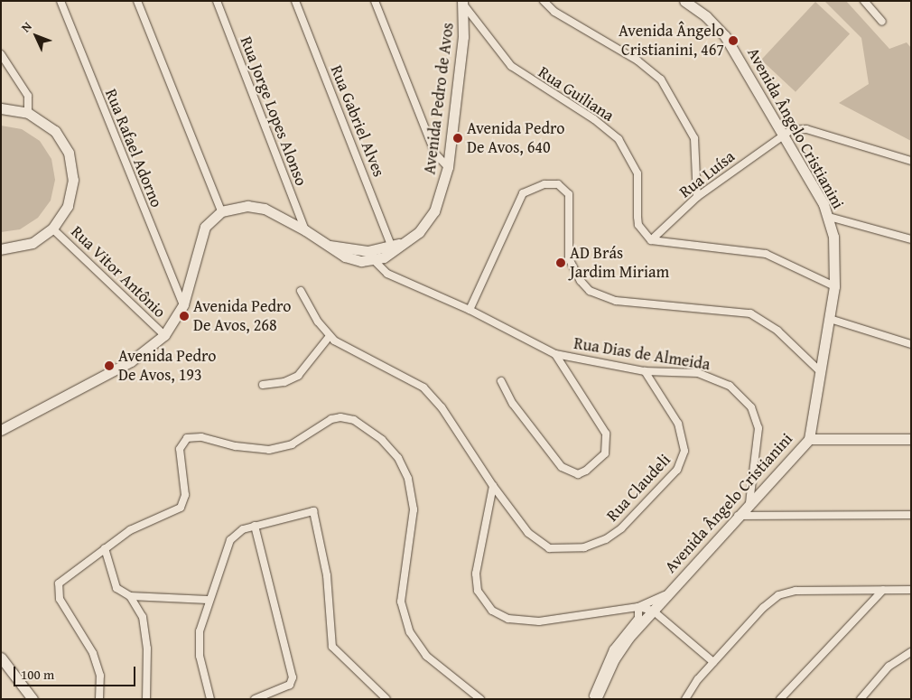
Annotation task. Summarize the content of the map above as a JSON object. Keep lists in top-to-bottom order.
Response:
{
  "streets": {
    "street": [
      "Rua Guiliana",
      "Avenida Pedro de Avos",
      "Rua Jorge Lopes Alonso",
      "Rua Gabriel Alves",
      "Avenida Ângelo Cristianini",
      "Rua Rafael Adorno",
      "Rua Luísa",
      "Rua Vitor Antônio",
      "Rua Dias de Almeida",
      "Rua Claudeli"
    ]
  },
  "crossings": [
    ["Rua Guiliana", "Avenida Pedro de Avos"],
    ["Rua Guiliana", "Rua Luísa"],
    ["Avenida Pedro de Avos", "Rua Jorge Lopes Alonso"],
    ["Avenida Pedro de Avos", "Rua Gabriel Alves"],
    ["Avenida Pedro de Avos", "Rua Dias de Almeida"],
    ["Avenida Ângelo Cristianini", "Rua Luísa"],
    ["Avenida Ângelo Cristianini", "Rua Dias de Almeida"],
    ["Rua Dias de Almeida", "Rua Claudeli"]
  ],
  "places": [
    "Avenida Ângelo Cristianini, 467",
    "Avenida Pedro De Avos, 640",
    "AD Brás Jardim Miriam",
    "Avenida Pedro De Avos, 268",
    "Avenida Pedro De Avos, 193"
  ],
  "scale_bar": "100 m",
  "north": "top left"
}
